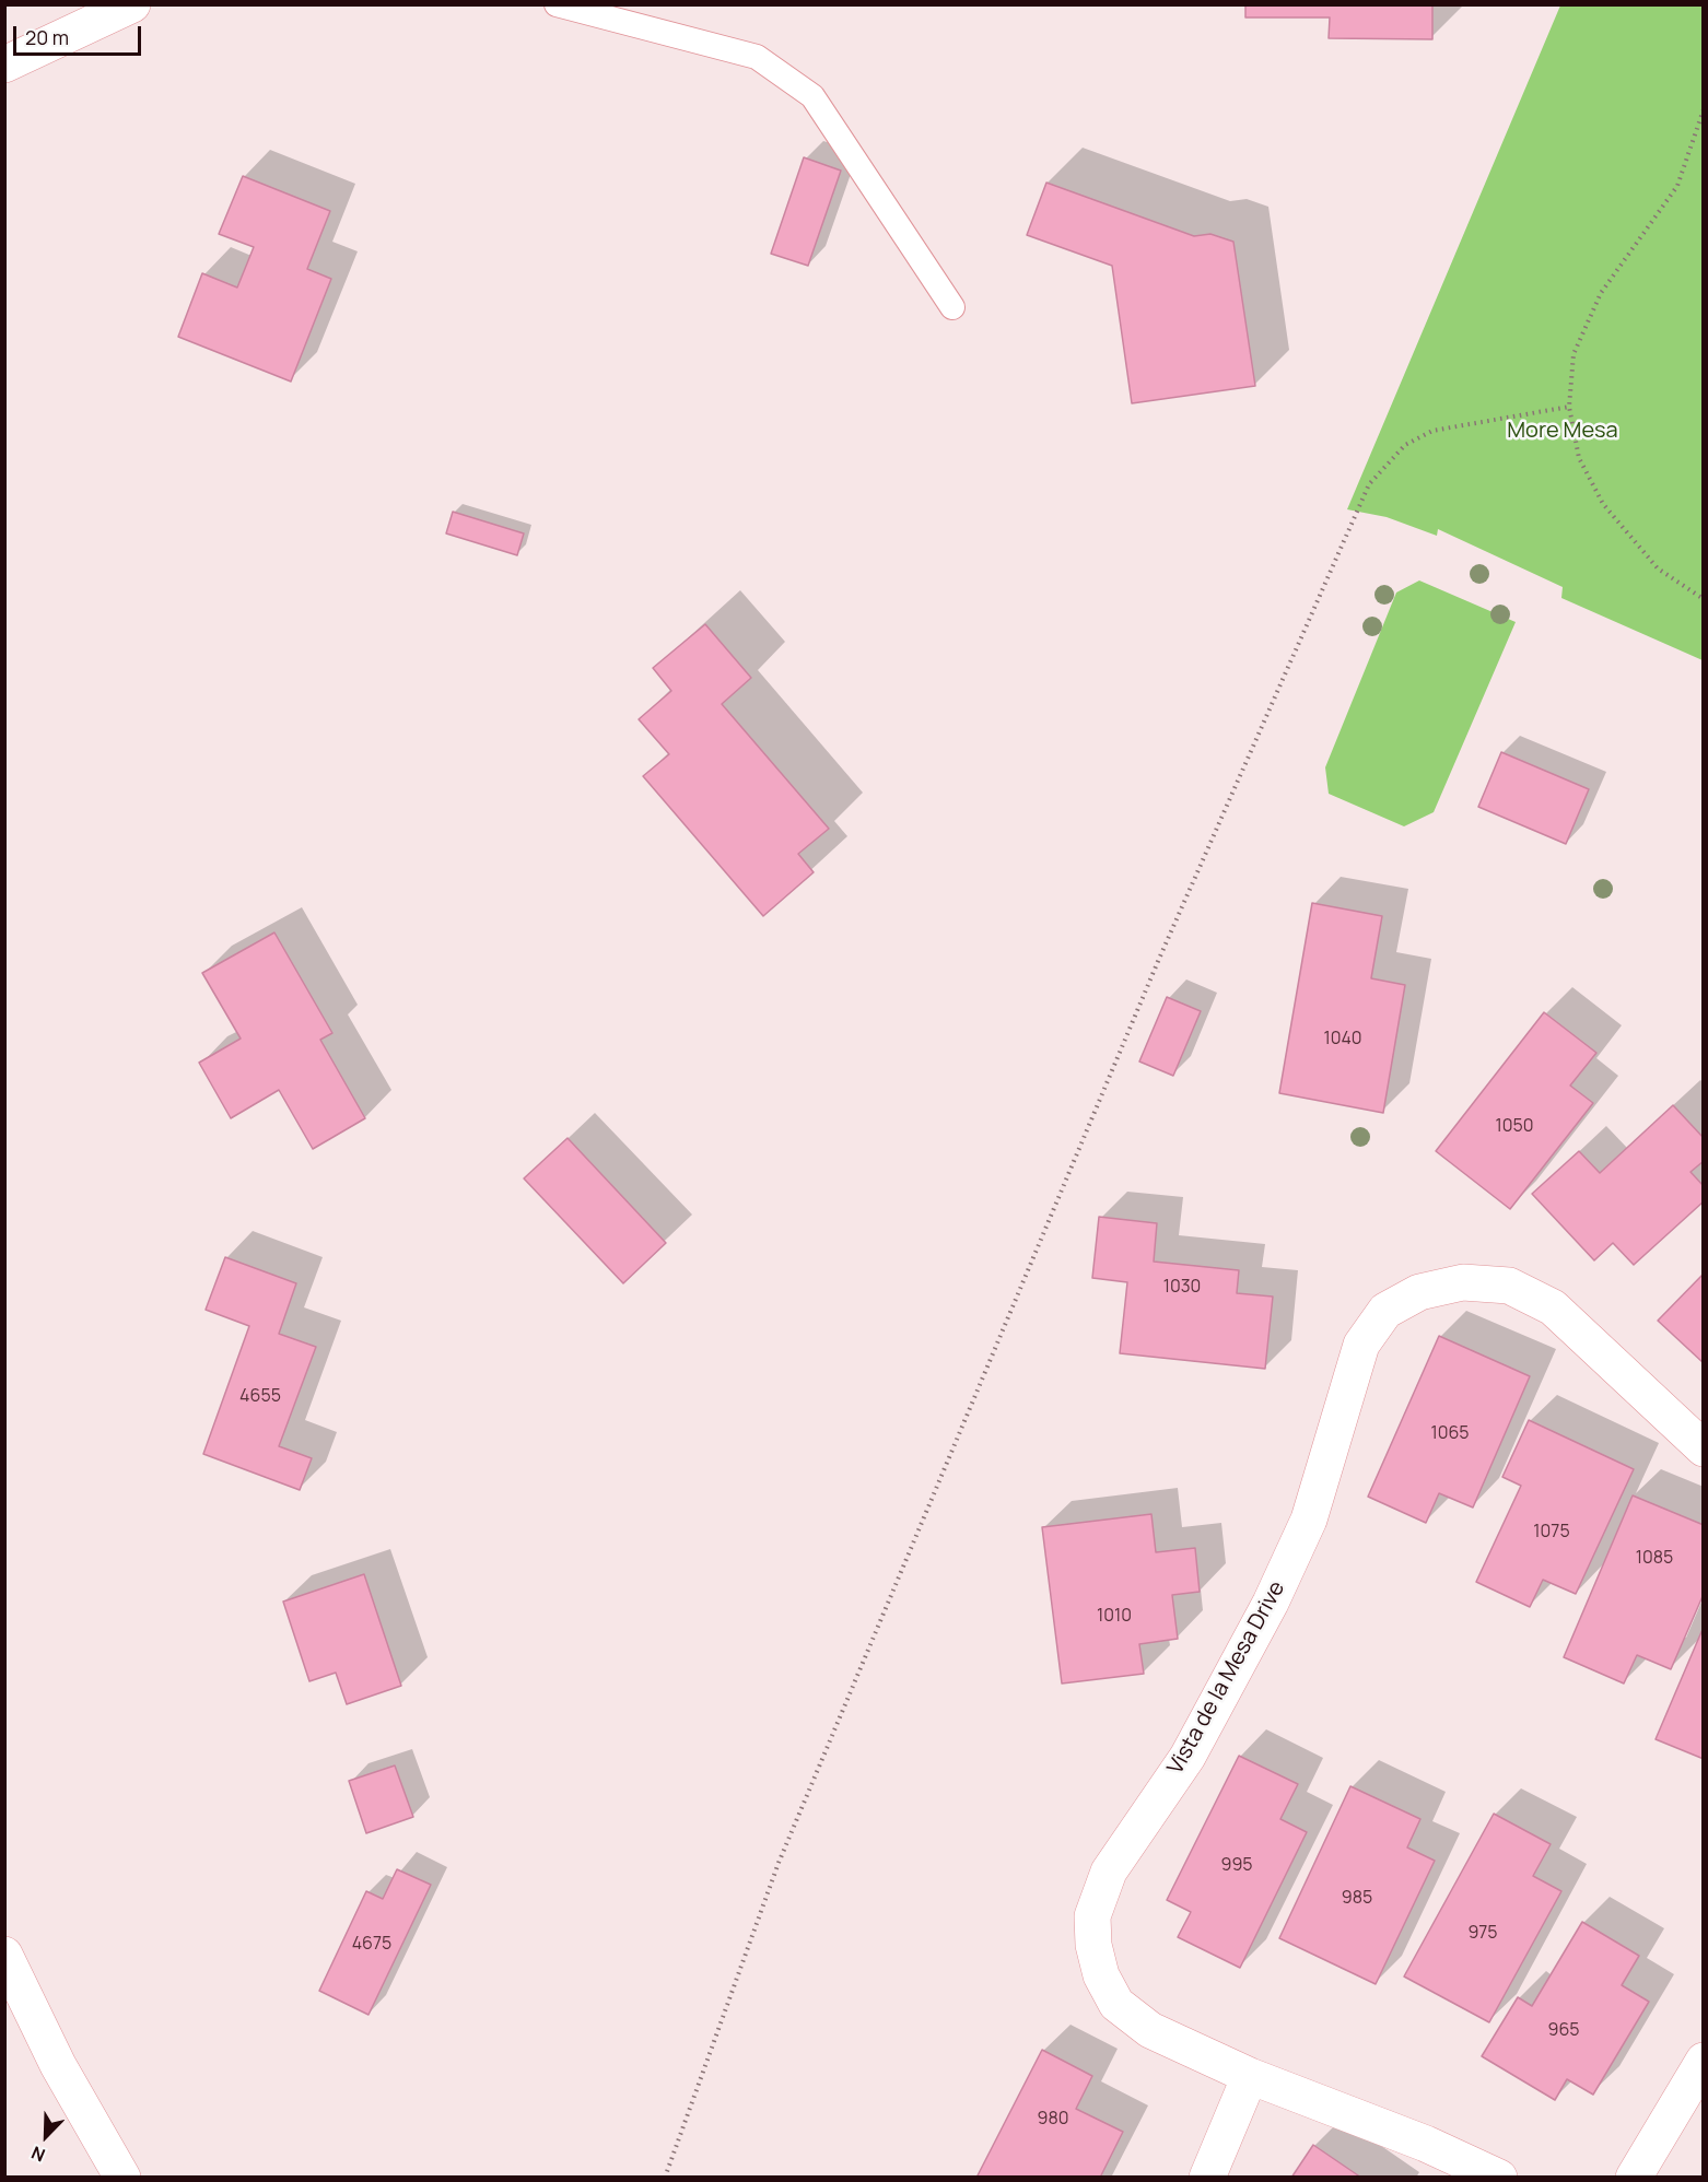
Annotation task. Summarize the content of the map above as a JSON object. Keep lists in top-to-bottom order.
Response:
{
  "streets": {
    "street": ["Vista de la Mesa Drive"]
  },
  "parks": ["More Mesa"],
  "house_numbers": [
    "1040",
    "1050",
    "1030",
    "4655",
    "1065",
    "1075",
    "1085",
    "1010",
    "995",
    "985",
    "975",
    "4675",
    "965",
    "980"
  ],
  "scale_bar": "20 m",
  "north": "bottom left"
}
